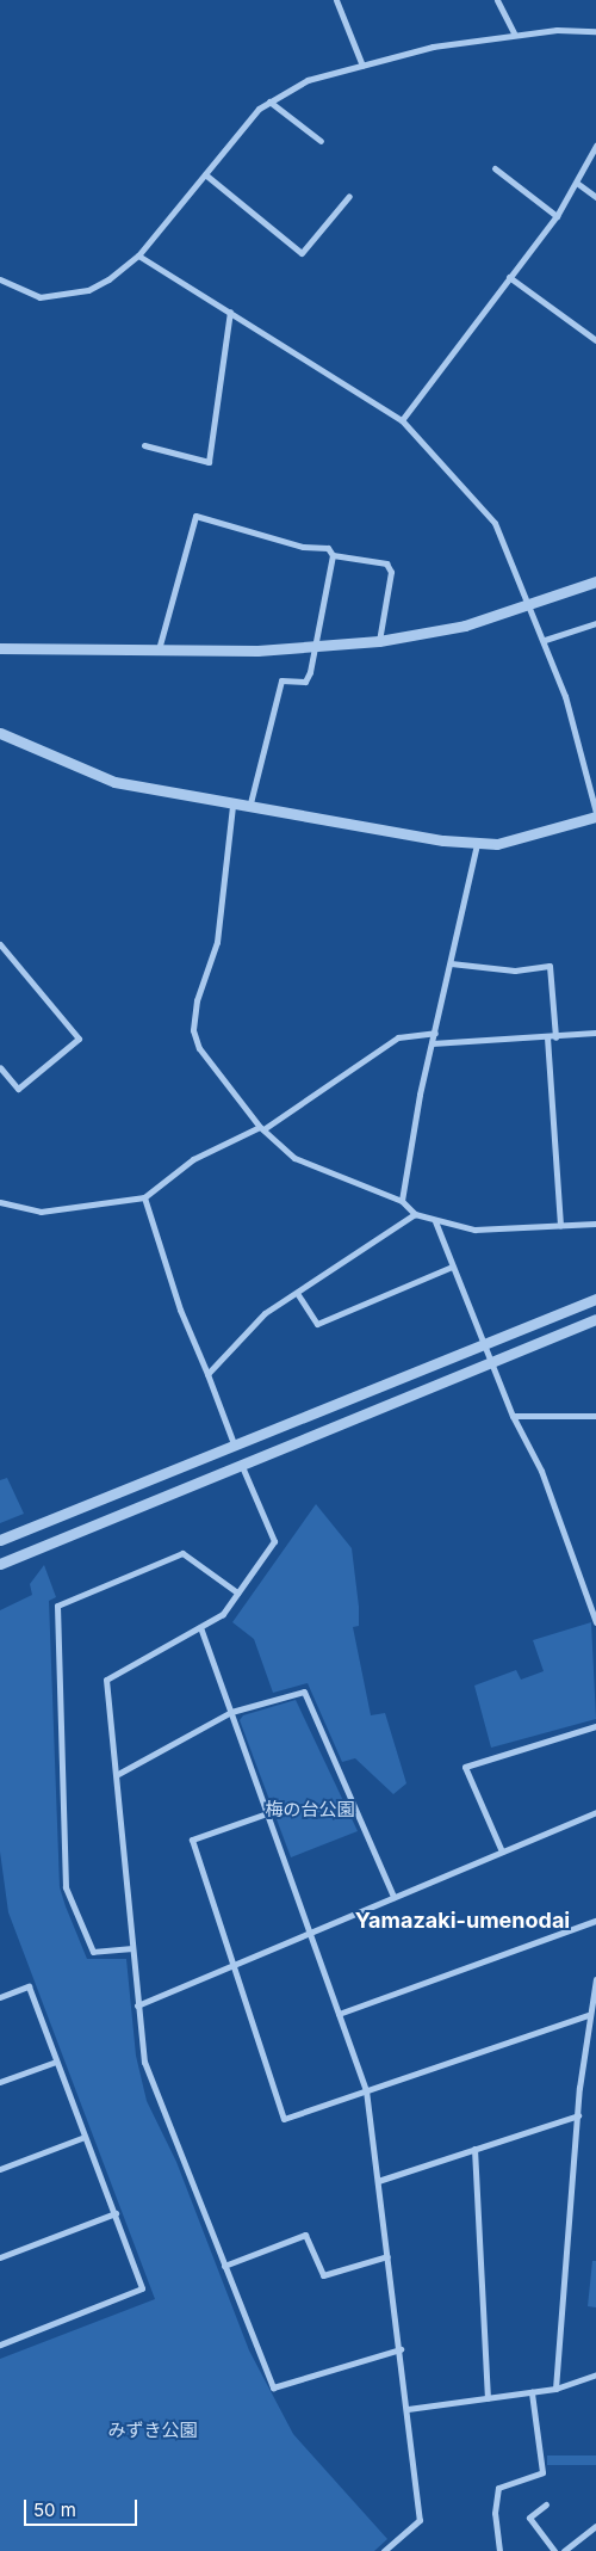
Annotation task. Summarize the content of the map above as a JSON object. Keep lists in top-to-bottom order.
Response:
{
  "districts": ["Yamazaki-umenodai"],
  "parks": ["梅の台公園", "みずき公園"],
  "scale_bar": "50 m"
}
